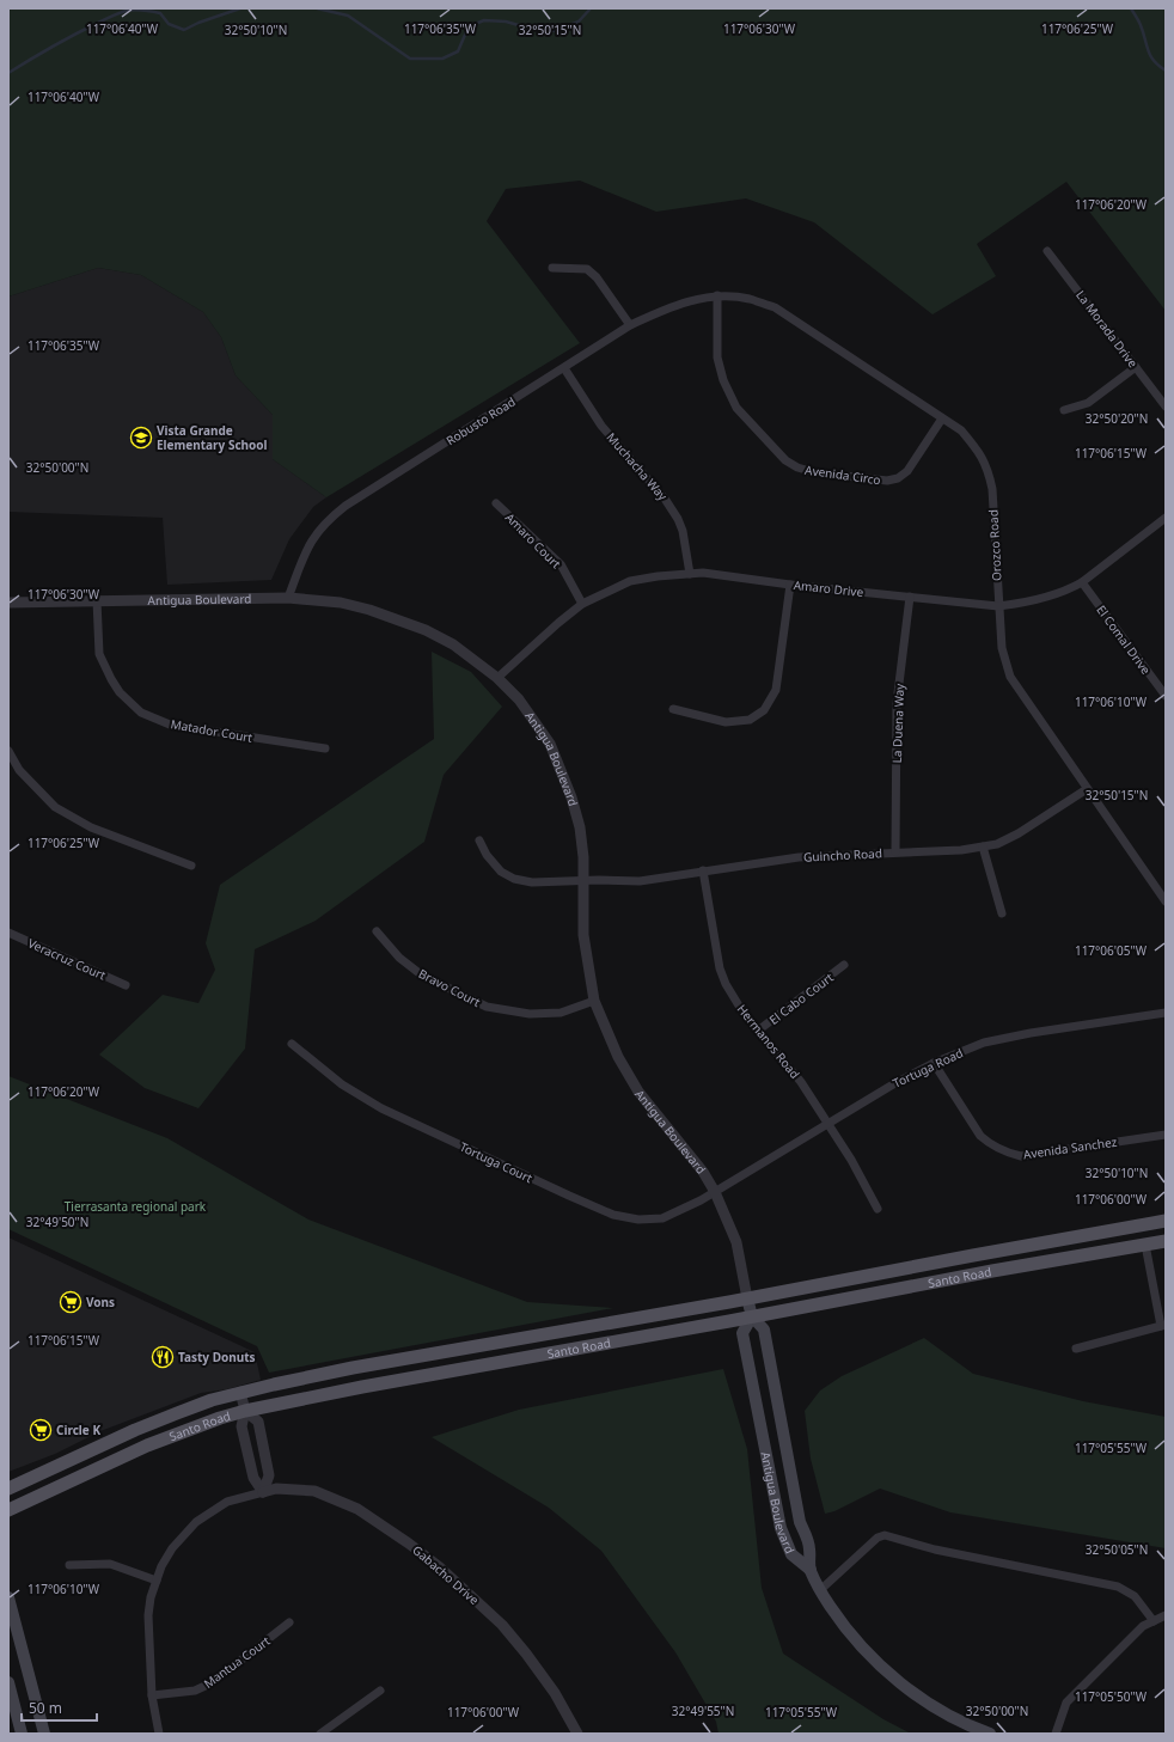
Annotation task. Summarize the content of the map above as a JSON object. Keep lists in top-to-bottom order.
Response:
{
  "streets": {
    "main road": ["Antigua Boulevard", "Santo Road"],
    "street": [
      "La Morada Drive",
      "Robusto Road",
      "Muchacha Way",
      "Avenida Circo",
      "Amaro Court",
      "Orozco Road",
      "Amaro Drive",
      "El Comal Drive",
      "La Duena Way",
      "Matador Court",
      "Guincho Road",
      "Veracruz Court",
      "Bravo Court",
      "El Cabo Court",
      "Hermanos Road",
      "Tortuga Road",
      "Avenida Sanchez",
      "Tortuga Court",
      "Gabacho Drive",
      "Mantua Court"
    ]
  },
  "crossings": [
    ["Robusto Road", "Muchacha Way"],
    ["Robusto Road", "Avenida Circo"],
    ["Robusto Road", "Orozco Road"],
    ["Robusto Road", "Antigua Boulevard"],
    ["Muchacha Way", "Amaro Drive"],
    ["Avenida Circo", "Orozco Road"],
    ["Amaro Court", "Amaro Drive"],
    ["Orozco Road", "Amaro Drive"],
    ["Orozco Road", "Guincho Road"],
    ["Amaro Drive", "Antigua Boulevard"],
    ["Amaro Drive", "El Comal Drive"],
    ["Amaro Drive", "La Duena Way"],
    ["Antigua Boulevard", "Matador Court"],
    ["Antigua Boulevard", "Guincho Road"],
    ["Antigua Boulevard", "Bravo Court"],
    ["Antigua Boulevard", "Tortuga Road"],
    ["Antigua Boulevard", "Tortuga Court"],
    ["Antigua Boulevard", "Santo Road"],
    ["La Duena Way", "Guincho Road"],
    ["Guincho Road", "Hermanos Road"],
    ["El Cabo Court", "Hermanos Road"],
    ["Hermanos Road", "Tortuga Road"],
    ["Tortuga Road", "Avenida Sanchez"],
    ["Tortuga Road", "Tortuga Court"]
  ],
  "parks": ["Tierrasanta regional park"],
  "places": {
    "school or university": ["Vista Grande Elementary School"],
    "supermarket": ["Vons", "Circle K"],
    "restaurant": ["Tasty Donuts"]
  },
  "scale_bar": "50 m",
  "coordinates": [
    "117°06'40\"W",
    "117°06'35\"W",
    "117°06'30\"W",
    "117°06'25\"W",
    "32°50'10\"N",
    "32°50'15\"N",
    "117°06'20\"W",
    "32°50'20\"N",
    "117°06'15\"W",
    "32°50'00\"N",
    "117°06'10\"W",
    "117°06'05\"W",
    "117°06'00\"W",
    "32°49'50\"N",
    "117°05'55\"W",
    "32°50'05\"N",
    "117°05'50\"W",
    "32°49'55\"N"
  ]
}
